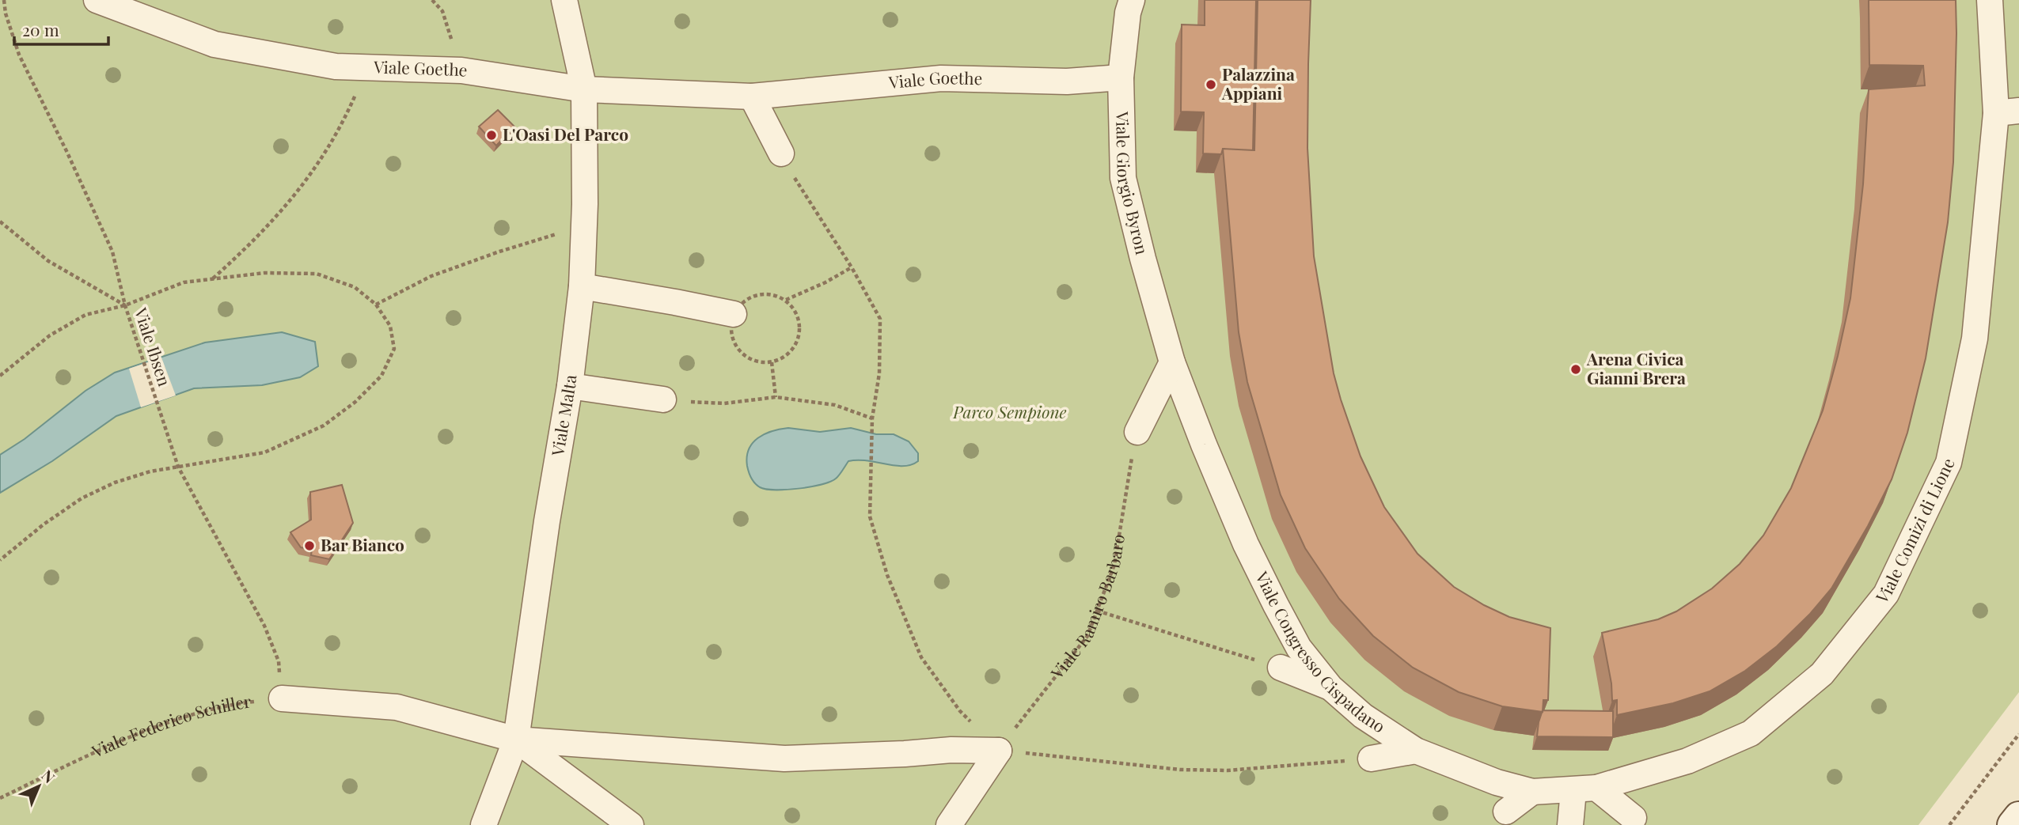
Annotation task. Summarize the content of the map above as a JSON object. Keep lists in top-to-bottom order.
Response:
{
  "streets": {
    "street": [
      "Viale Goethe",
      "Viale Giorgio Byron",
      "Viale Malta",
      "Viale Comizi di Lione",
      "Viale Congresso Cispadano"
    ],
    "path": ["Viale Ibsen", "Viale Ramiro Barbaro", "Viale Federico Schiller"]
  },
  "crossings": [
    ["Viale Goethe", "Viale Giorgio Byron"],
    ["Viale Goethe", "Viale Malta"],
    ["Viale Giorgio Byron", "Viale Congresso Cispadano"],
    ["Viale Ibsen", "Viale Federico Schiller"],
    ["Viale Comizi di Lione", "Viale Congresso Cispadano"]
  ],
  "parks": ["Parco Sempione"],
  "places": [
    "Palazzina Appiani",
    "L'Oasi Del Parco",
    "Arena Civica Gianni Brera",
    "Bar Bianco"
  ],
  "scale_bar": "20 m",
  "north": "top right"
}
